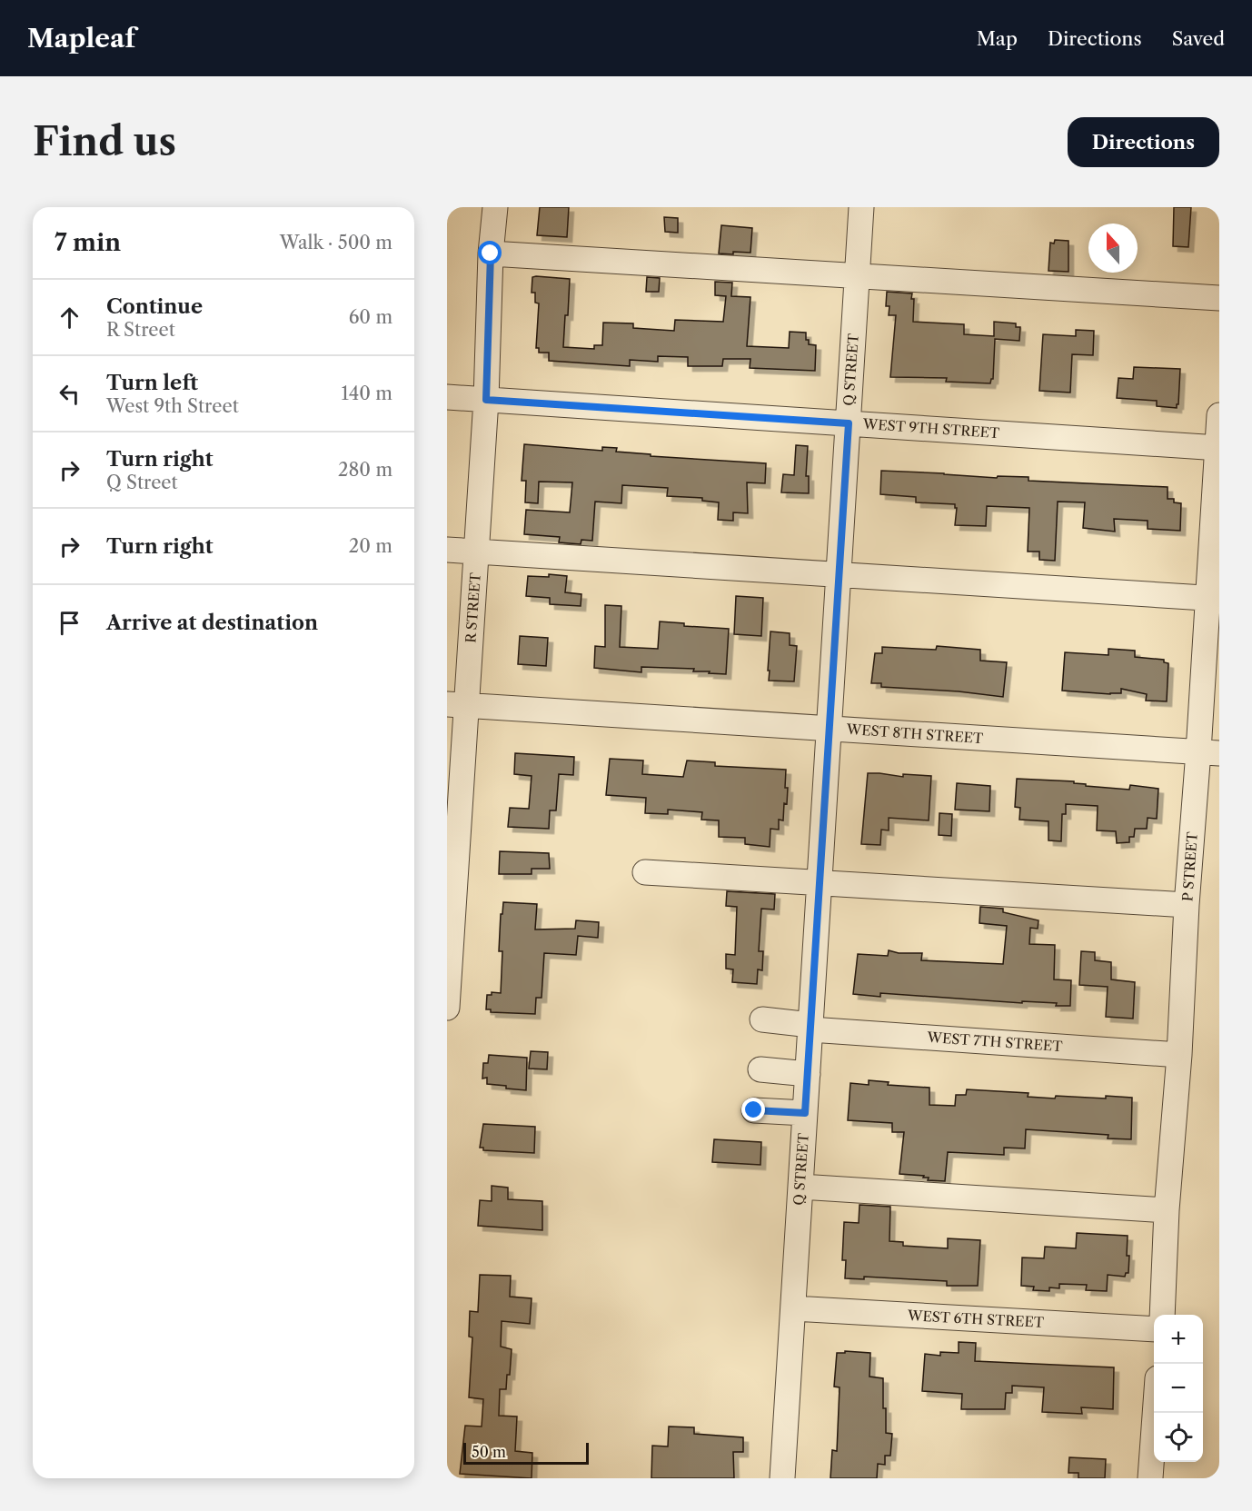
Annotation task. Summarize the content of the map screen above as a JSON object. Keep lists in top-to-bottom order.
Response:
{
  "streets": {
    "street": [
      "Q STREET",
      "WEST 9TH STREET",
      "R STREET",
      "WEST 8TH STREET",
      "P STREET",
      "WEST 7TH STREET",
      "WEST 6TH STREET"
    ]
  },
  "crossings": [
    ["Q STREET", "WEST 9TH STREET"],
    ["Q STREET", "WEST 8TH STREET"],
    ["Q STREET", "WEST 7TH STREET"],
    ["Q STREET", "WEST 6TH STREET"],
    ["WEST 9TH STREET", "R STREET"],
    ["WEST 9TH STREET", "P STREET"],
    ["R STREET", "WEST 8TH STREET"],
    ["WEST 8TH STREET", "P STREET"],
    ["P STREET", "WEST 7TH STREET"]
  ],
  "scale_bar": "50 m",
  "north": "top",
  "page": {
    "header": "Mapleaf",
    "nav": ["Map", "Directions", "Saved"],
    "buttons": "Directions",
    "title": "Find us",
    "heading": ["7 min", "Walk · 500 m"],
    "list": [
      ["Continue", "R Street", "60 m"],
      ["Turn left", "West 9th Street", "140 m"],
      ["Turn right", "Q Street", "280 m"],
      ["Turn right", "20 m"],
      "Arrive at destination"
    ],
    "map_buttons": ["+", "−"],
    "scale": "50 m"
  }
}
